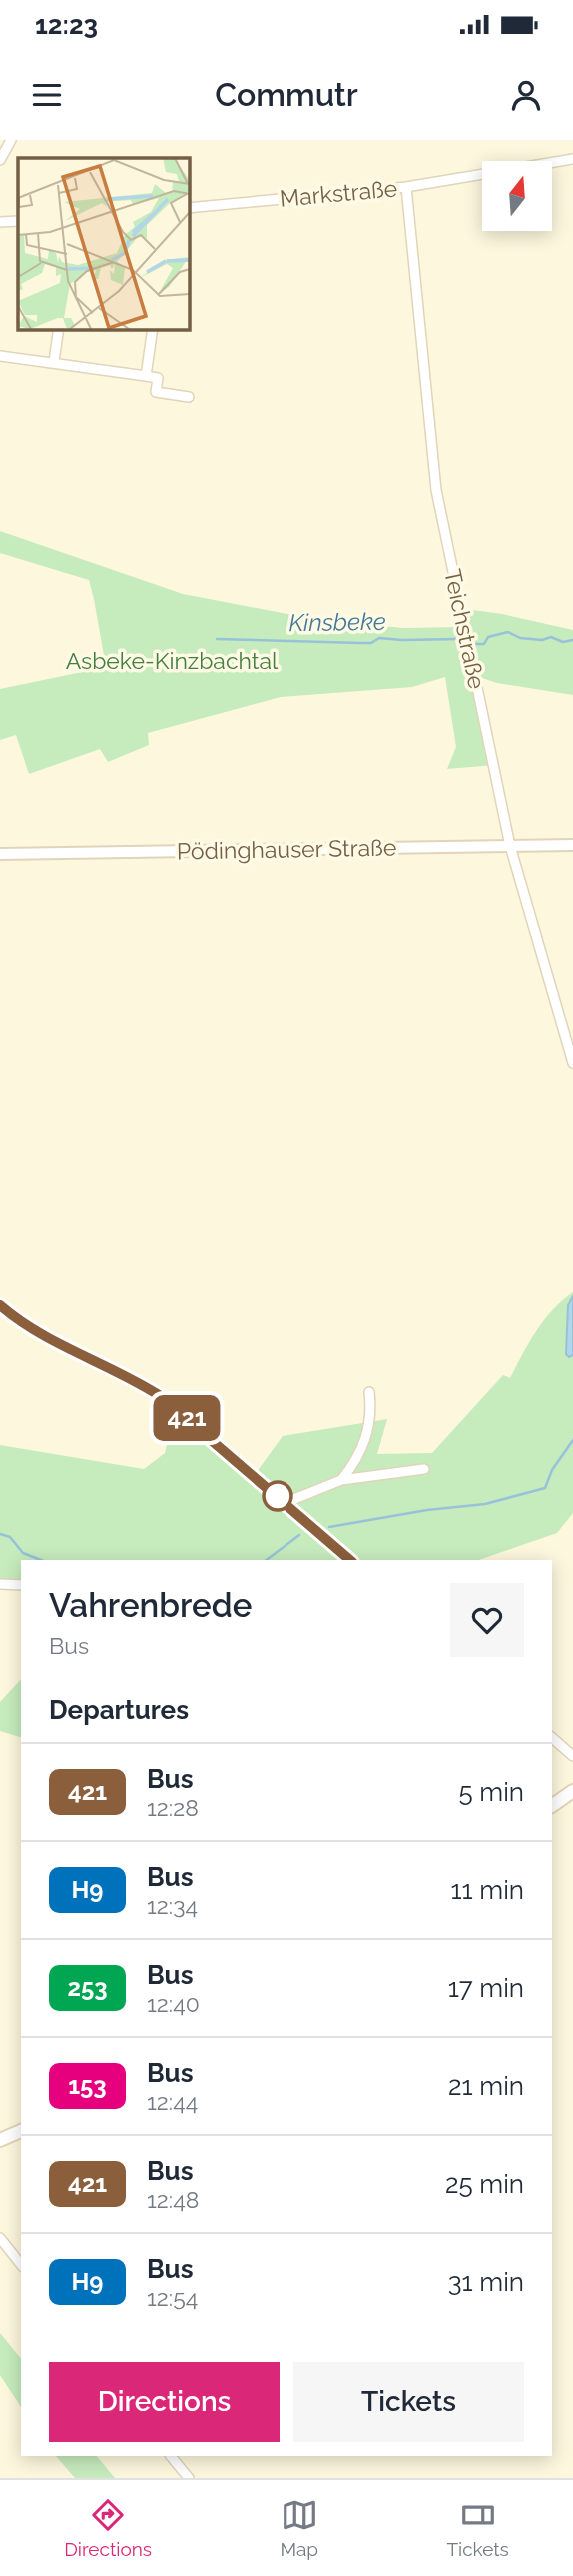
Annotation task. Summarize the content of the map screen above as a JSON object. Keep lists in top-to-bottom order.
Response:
{
  "streets": {
    "street": ["Markstraße", "Teichstraße", "Pödinghauser Straße"]
  },
  "crossings": [
    ["Markstraße", "Teichstraße"],
    ["Teichstraße", "Pödinghauser Straße"]
  ],
  "water": ["Kinsbeke"],
  "parks": ["Asbeke-Kinzbachtal"],
  "lines": ["bus line 421"],
  "north": "top",
  "page": {
    "status": "12:23",
    "header": "Commutr",
    "on_map": "421",
    "heading": [
      ["Vahrenbrede", "Bus"],
      "Departures"
    ],
    "list": [
      {
        "mark": "421",
        "name": "Bus",
        "note": "12:28",
        "value": "5 min"
      },
      {
        "mark": "H9",
        "name": "Bus",
        "note": "12:34",
        "value": "11 min"
      },
      {
        "mark": "253",
        "name": "Bus",
        "note": "12:40",
        "value": "17 min"
      },
      {
        "mark": "153",
        "name": "Bus",
        "note": "12:44",
        "value": "21 min"
      },
      {
        "mark": "421",
        "name": "Bus",
        "note": "12:48",
        "value": "25 min"
      },
      {
        "mark": "H9",
        "name": "Bus",
        "note": "12:54",
        "value": "31 min"
      }
    ],
    "buttons": ["Directions", "Tickets"],
    "tabs": ["Directions", "Map", "Tickets"]
  }
}
